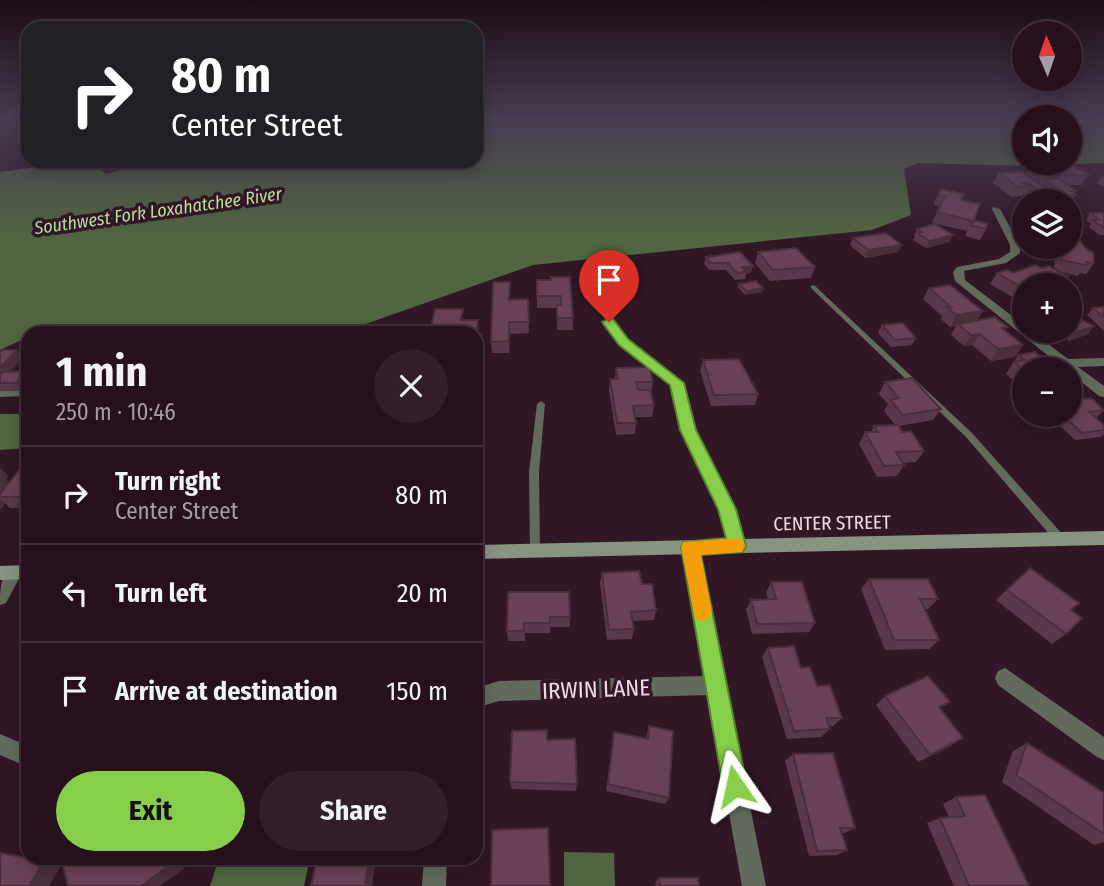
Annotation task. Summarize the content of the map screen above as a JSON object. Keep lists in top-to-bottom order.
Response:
{
  "streets": {
    "street": ["CENTER STREET", "IRWIN LANE"]
  },
  "water": ["Southwest Fork Loxahatchee River"],
  "north": "top",
  "page": {
    "map_buttons": ["+", "−"],
    "turn": ["80 m", "Center Street"],
    "heading": ["1 min", "250 m · 10:46"],
    "list": [
      {
        "name": "Turn right",
        "note": "Center Street",
        "value": "80 m"
      },
      {
        "name": "Turn left",
        "value": "20 m"
      },
      {
        "name": "Arrive at destination",
        "value": "150 m"
      }
    ],
    "buttons": ["Exit", "Share"]
  }
}
